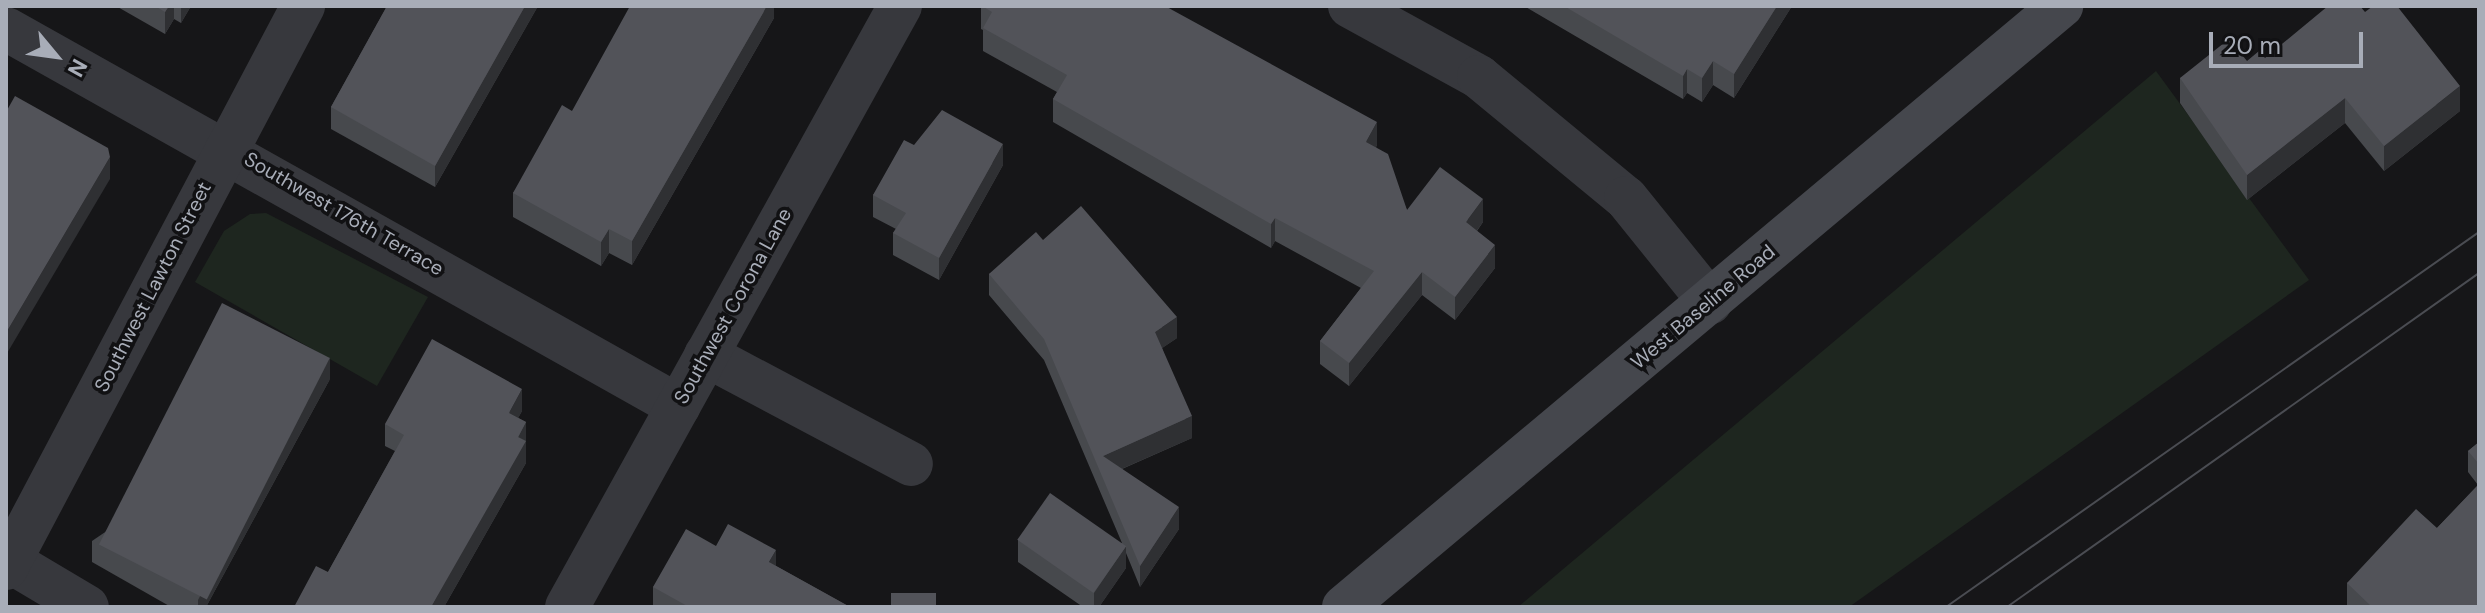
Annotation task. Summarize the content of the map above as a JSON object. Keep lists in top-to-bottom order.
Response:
{
  "streets": {
    "main road": ["West Baseline Road"],
    "street": ["Southwest 176th Terrace", "Southwest Lawton Street", "Southwest Corona Lane"]
  },
  "crossings": [
    ["Southwest 176th Terrace", "Southwest Lawton Street"],
    ["Southwest 176th Terrace", "Southwest Corona Lane"]
  ],
  "scale_bar": "20 m",
  "north": "bottom right"
}
